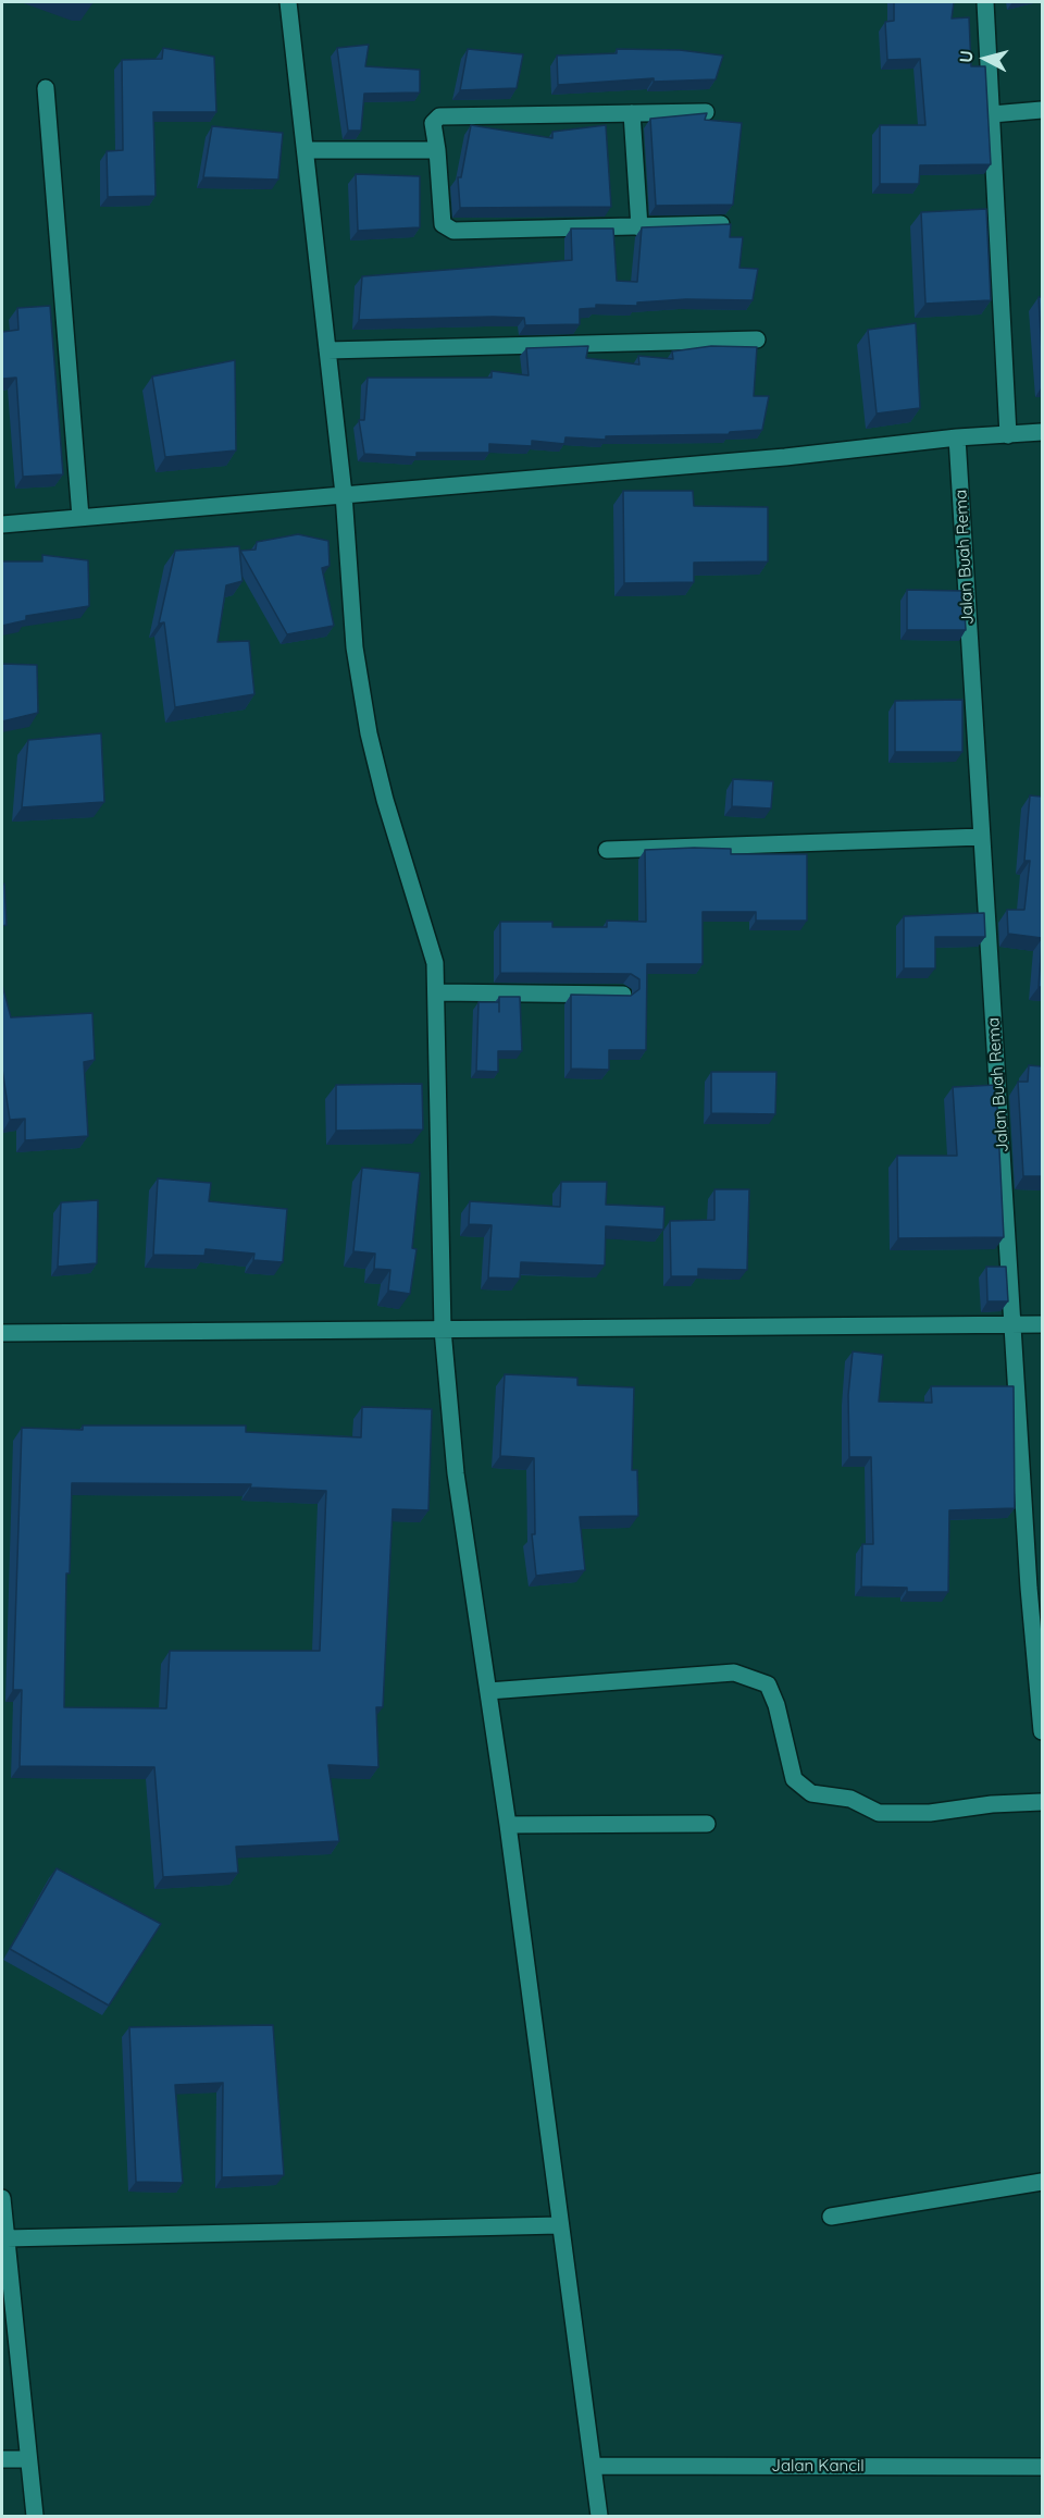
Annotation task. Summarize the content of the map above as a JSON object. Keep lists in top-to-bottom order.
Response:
{
  "streets": {
    "street": ["Jalan Buah Rema", "Jalan Kancil"]
  },
  "north": "left"
}
